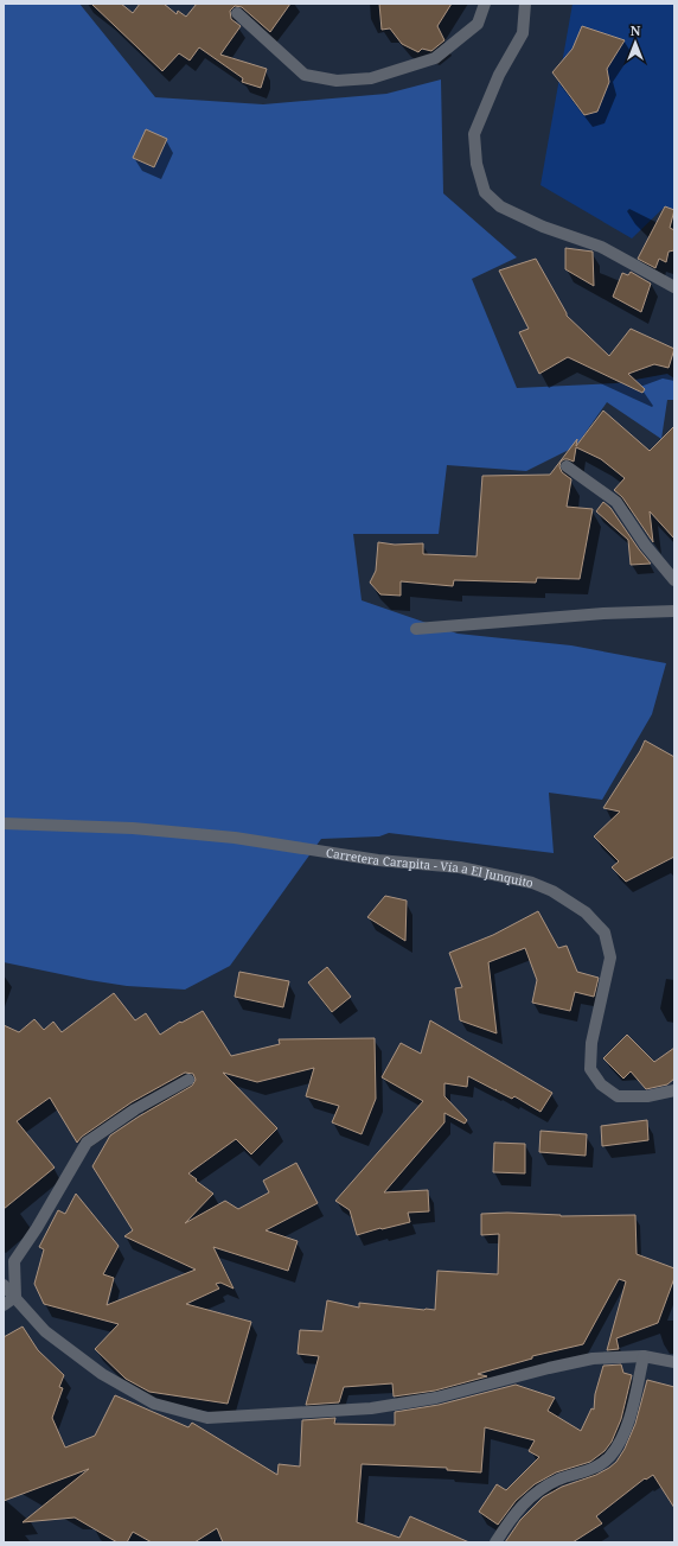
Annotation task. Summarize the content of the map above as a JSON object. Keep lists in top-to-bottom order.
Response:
{
  "streets": {
    "street": ["Carretera Carapita - Vía a El Junquito"]
  },
  "north": "top"
}
